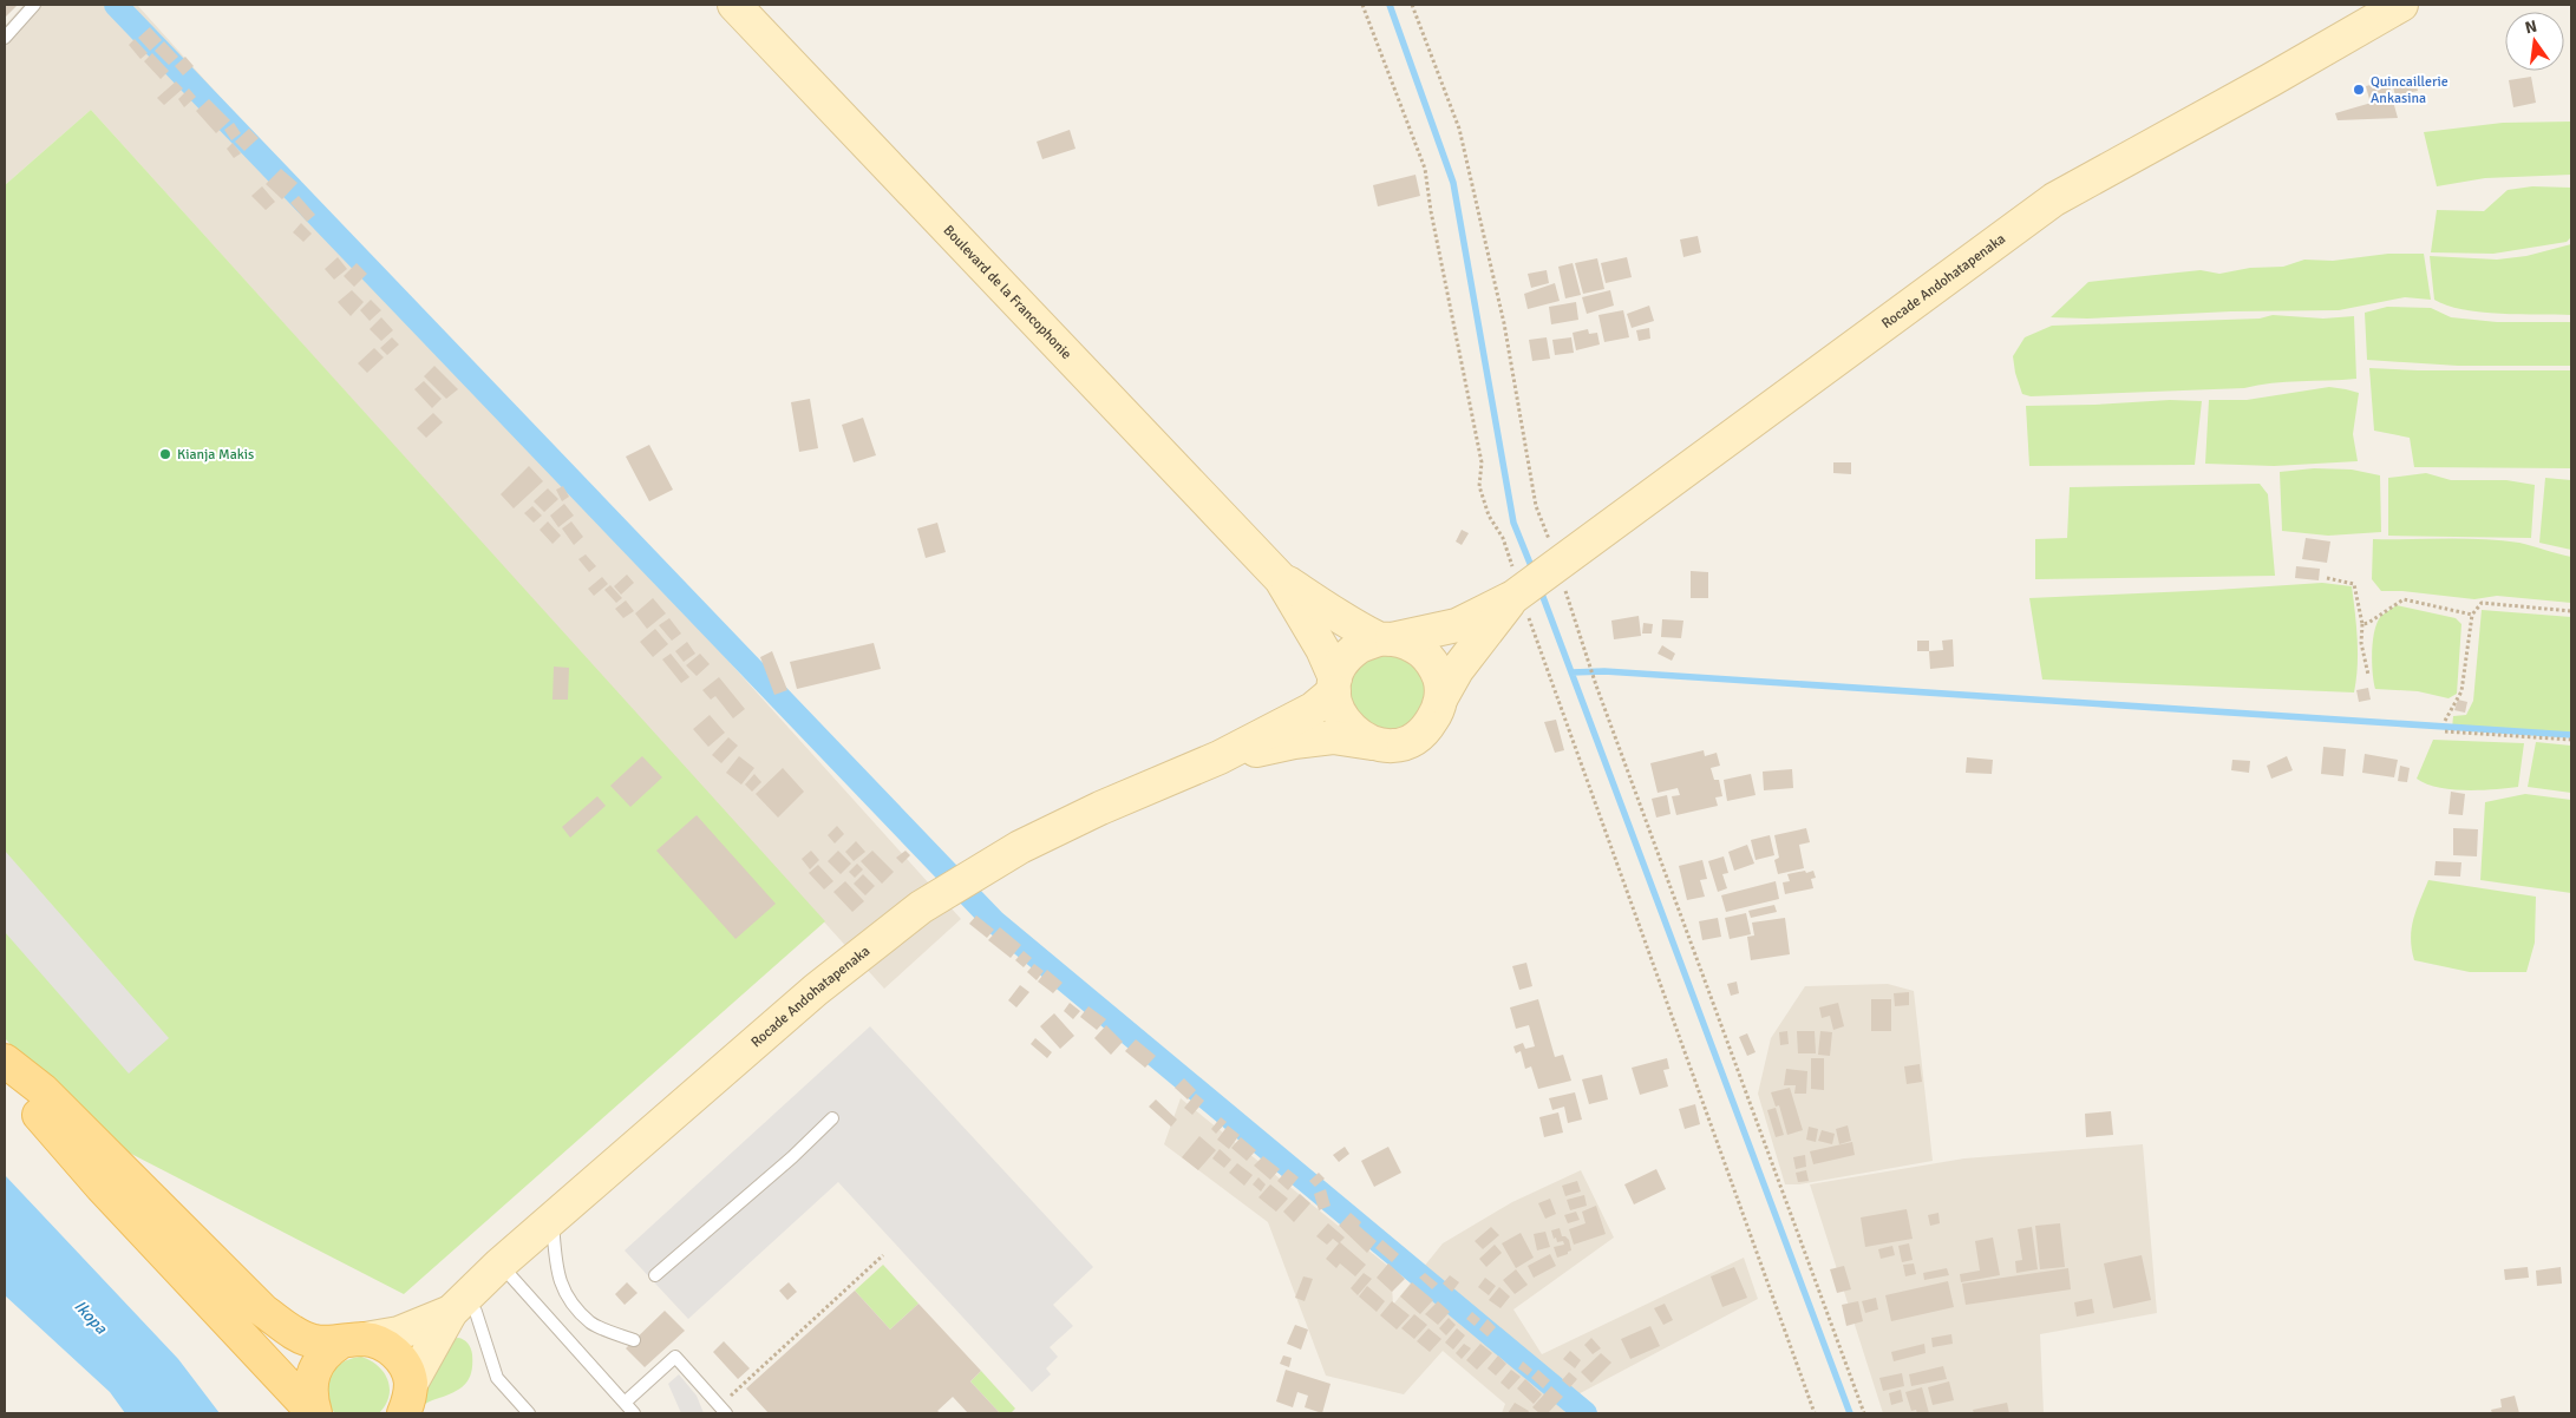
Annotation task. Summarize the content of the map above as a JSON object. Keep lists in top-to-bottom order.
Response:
{
  "streets": {
    "main road": ["Rocade Andohatapenaka", "Boulevard de la Francophonie"]
  },
  "water": ["Ikopa"],
  "places": ["Quincaillerie Ankasina", "Kianja Makis"],
  "north": "top"
}
